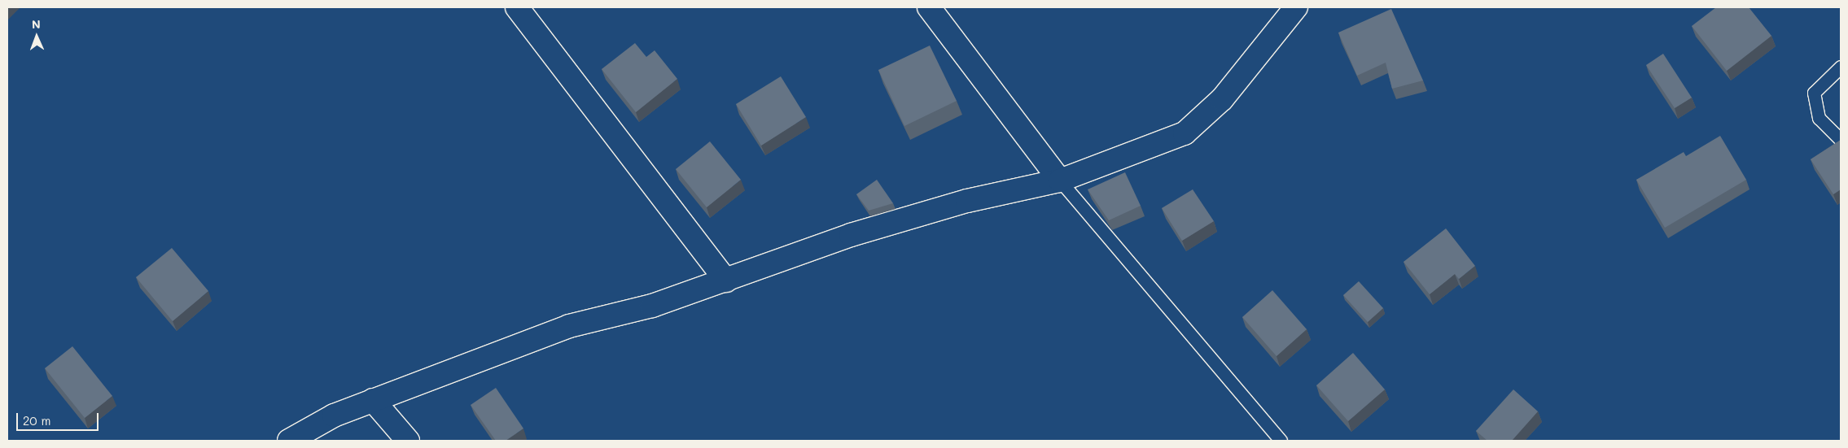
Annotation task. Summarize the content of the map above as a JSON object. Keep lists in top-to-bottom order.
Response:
{
  "scale_bar": "20 m",
  "north": "top"
}
